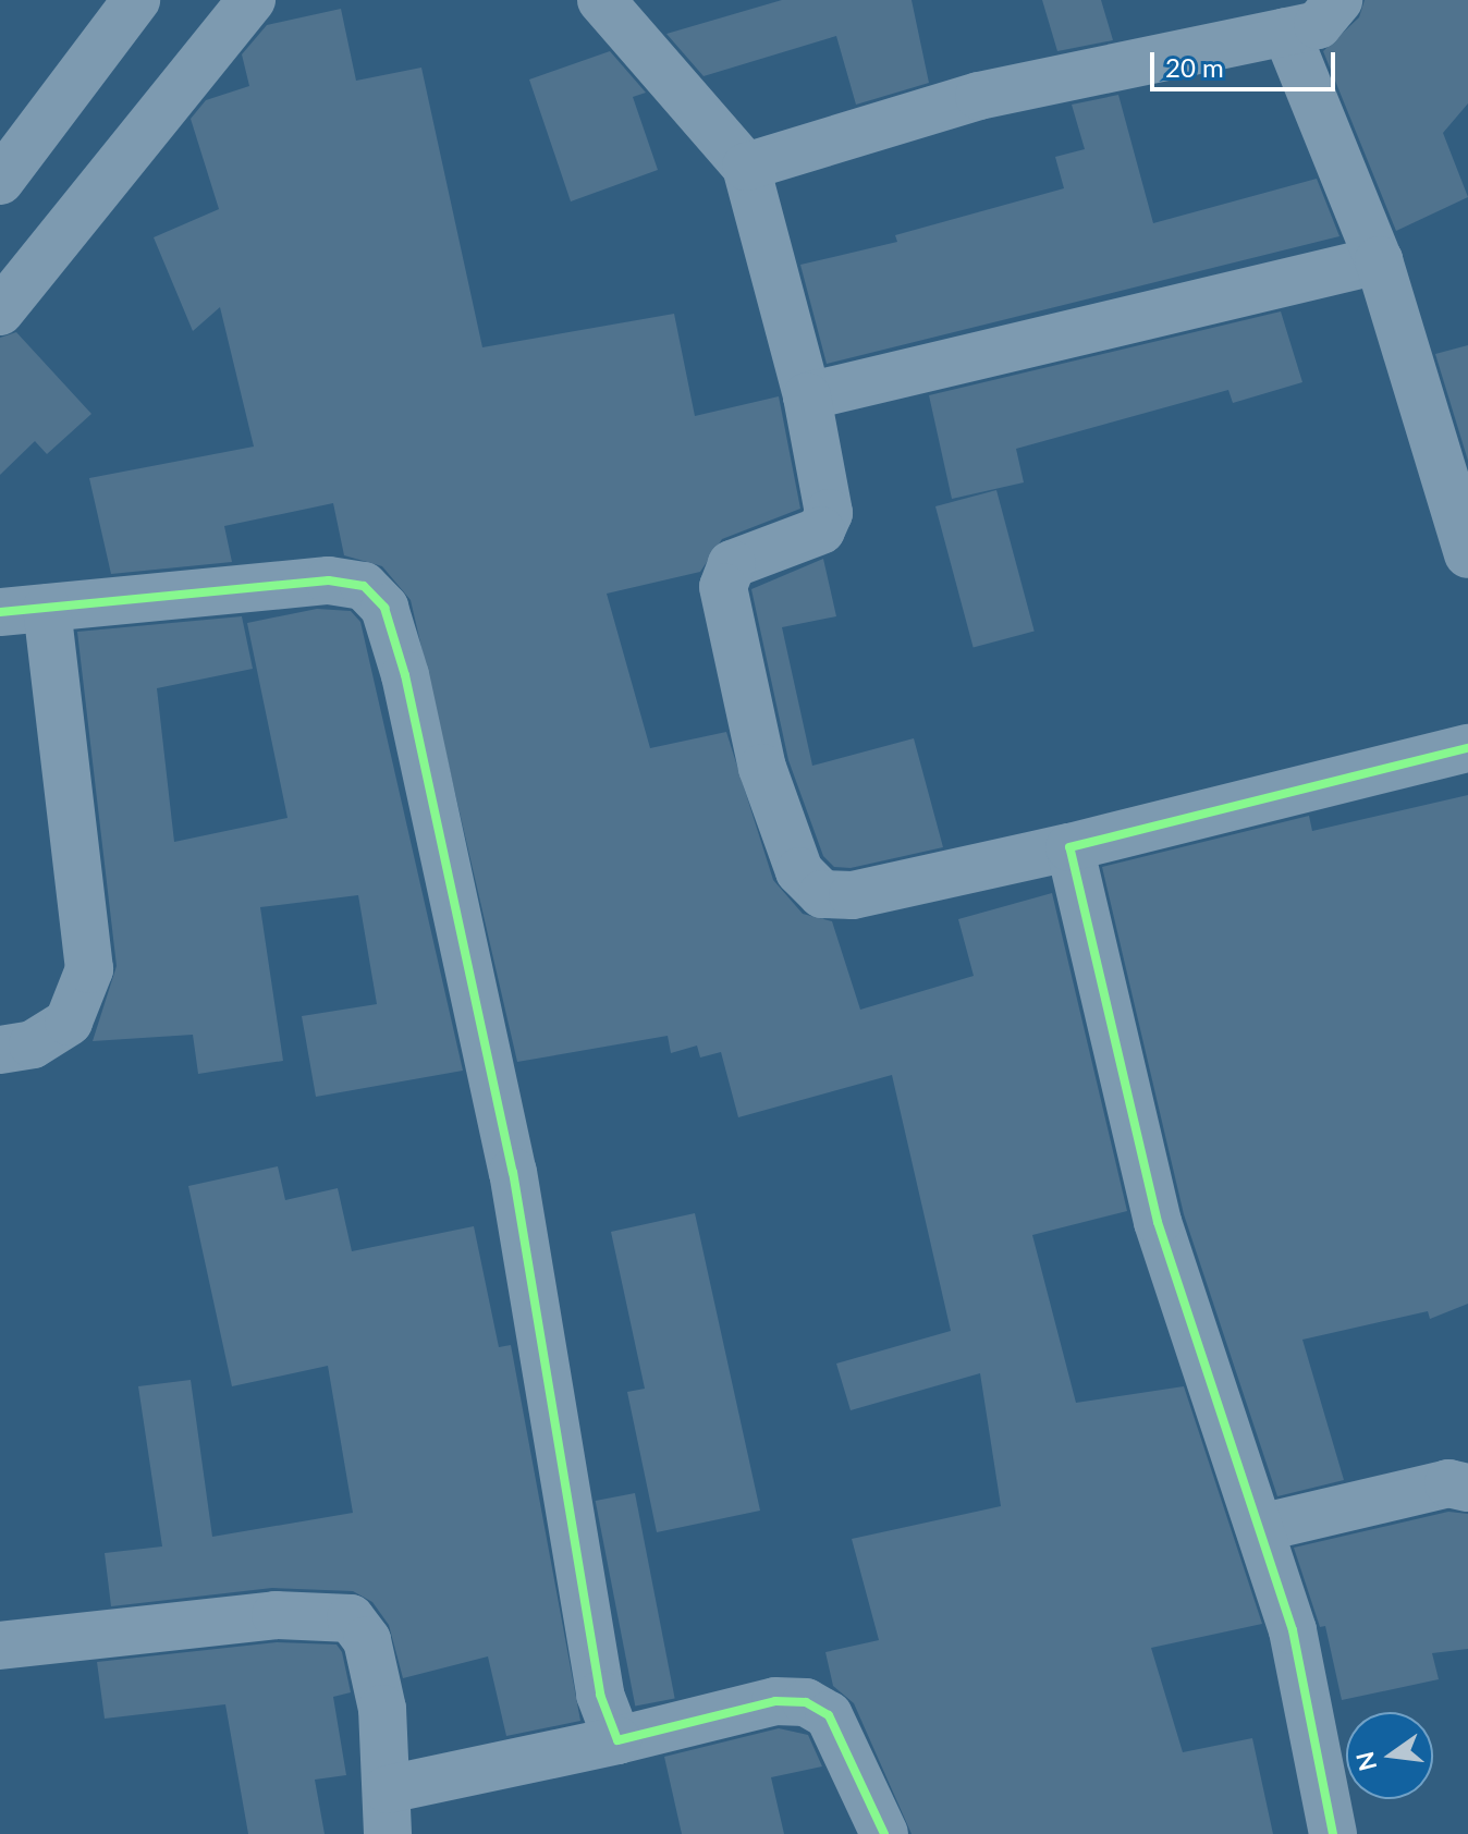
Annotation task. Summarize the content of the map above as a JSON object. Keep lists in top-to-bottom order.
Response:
{
  "scale_bar": "20 m",
  "north": "left"
}
